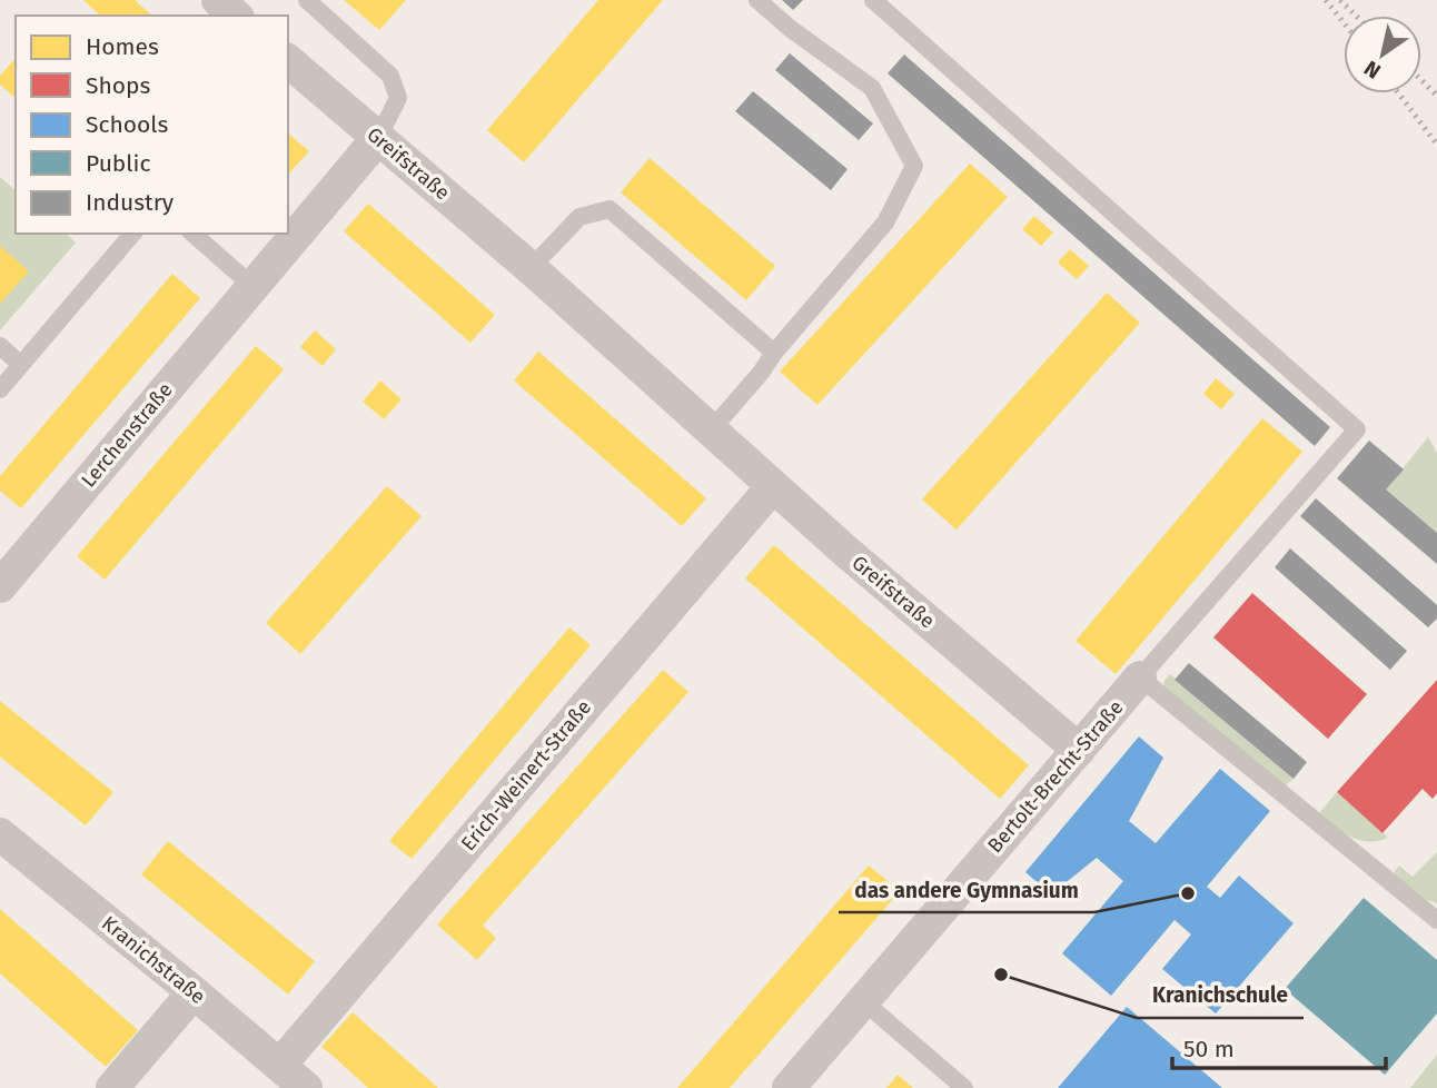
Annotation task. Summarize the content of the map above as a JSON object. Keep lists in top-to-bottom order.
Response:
{
  "streets": {
    "street": [
      "Greifstraße",
      "Lerchenstraße",
      "Erich-Weinert-Straße",
      "Bertolt-Brecht-Straße",
      "Kranichstraße"
    ]
  },
  "crossings": [
    ["Greifstraße", "Lerchenstraße"],
    ["Greifstraße", "Erich-Weinert-Straße"],
    ["Greifstraße", "Bertolt-Brecht-Straße"],
    ["Erich-Weinert-Straße", "Kranichstraße"]
  ],
  "places": ["das andere Gymnasium", "Kranichschule"],
  "legend": [
    "Homes",
    "Shops",
    "Schools",
    "Public",
    "Industry"
  ],
  "scale_bar": "50 m",
  "north": "bottom left"
}
